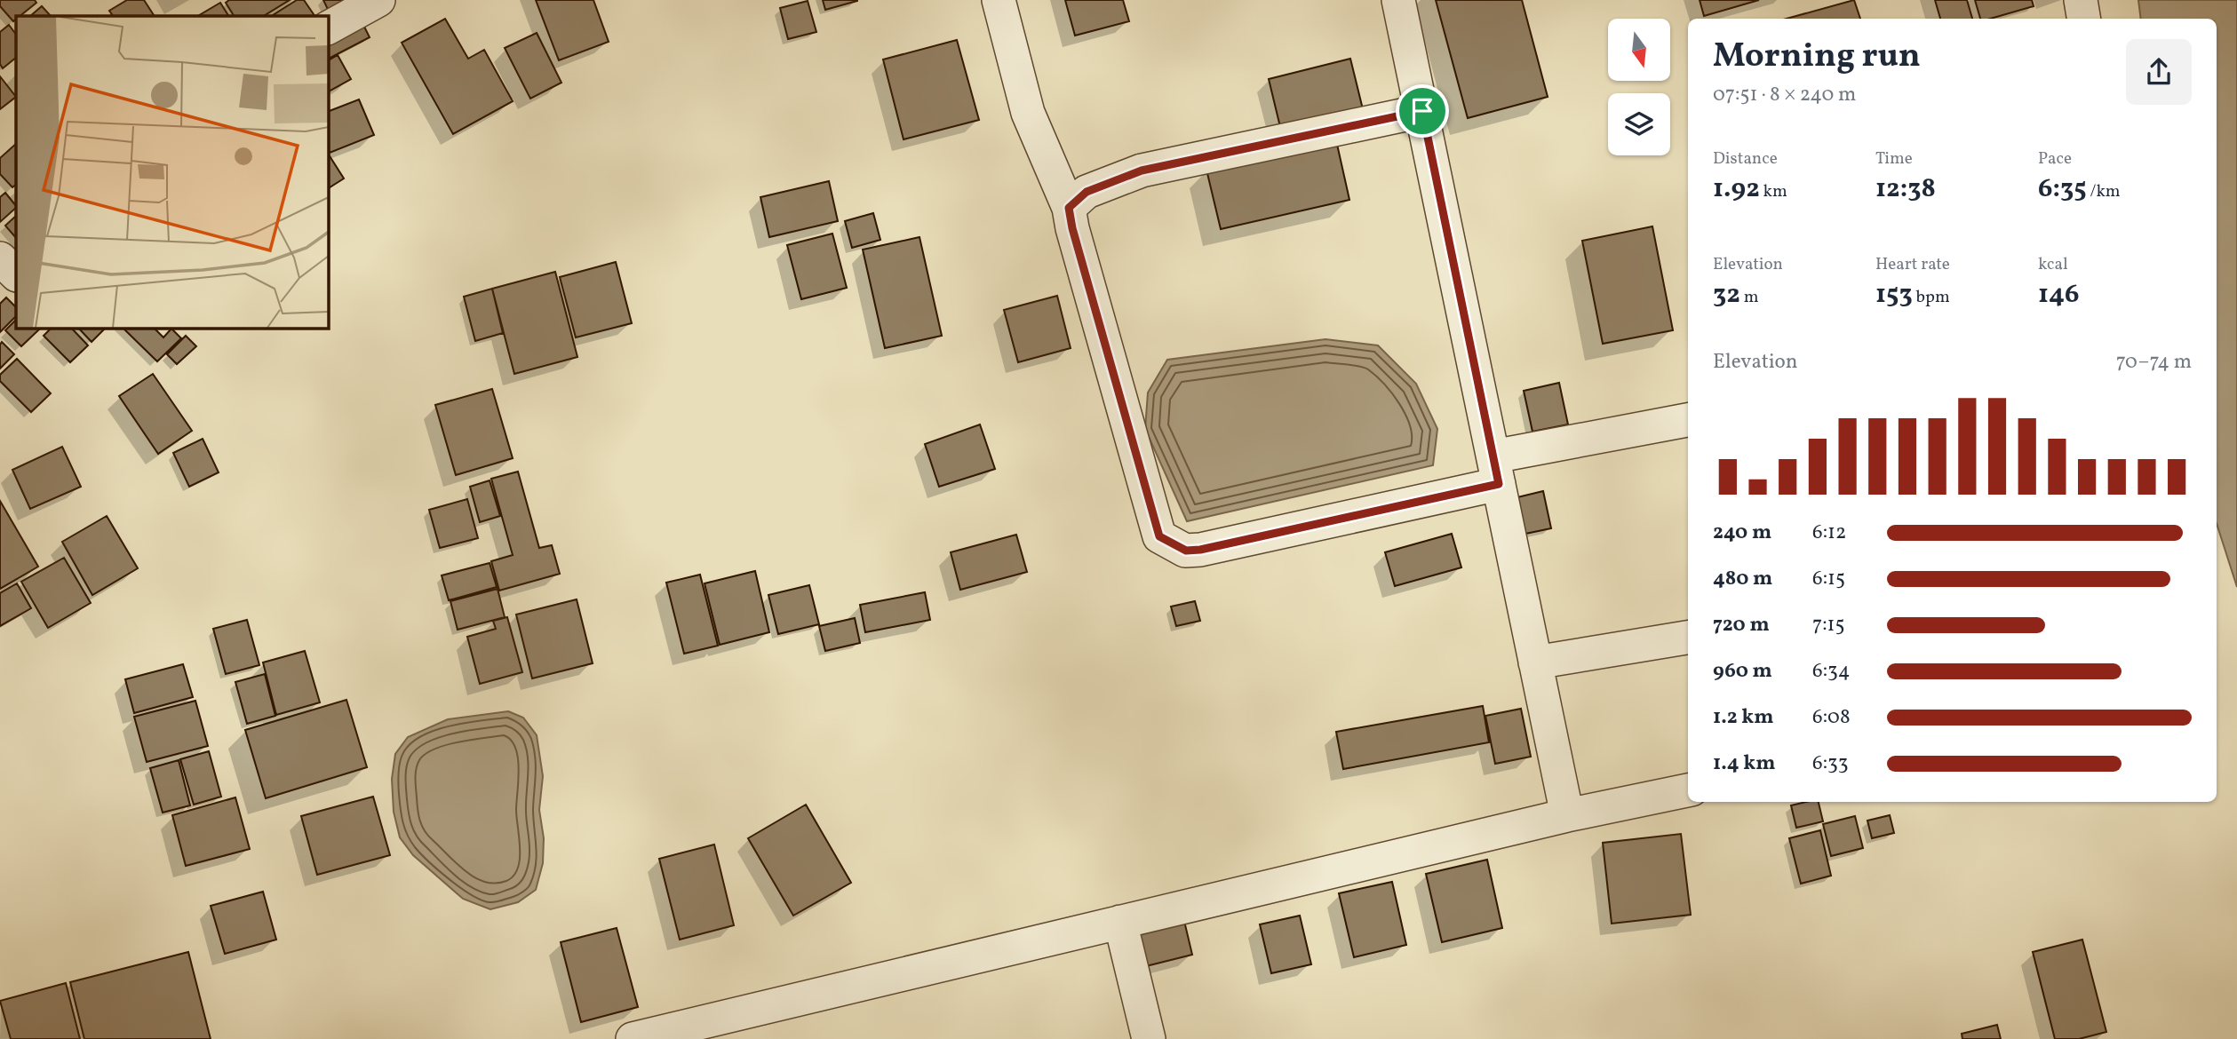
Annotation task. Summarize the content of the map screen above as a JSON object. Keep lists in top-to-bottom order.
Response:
{
  "north": "bottom",
  "page": {
    "heading": ["Morning run", "07:51 · 8 × 240 m"],
    "stats": [
      ["Distance", "1.92 km"],
      ["Time", "12:38"],
      ["Pace", "6:35 /km"],
      ["Elevation", "32 m"],
      ["Heart rate", "153 bpm"],
      ["kcal", "146"]
    ],
    "chart": ["Elevation", "70–74 m"],
    "list": [
      {
        "name": "240 m",
        "note": "6:12"
      },
      {
        "name": "480 m",
        "note": "6:15"
      },
      {
        "name": "720 m",
        "note": "7:15"
      },
      {
        "name": "960 m",
        "note": "6:34"
      },
      {
        "name": "1.2 km",
        "note": "6:08"
      },
      {
        "name": "1.4 km",
        "note": "6:33"
      }
    ]
  }
}
